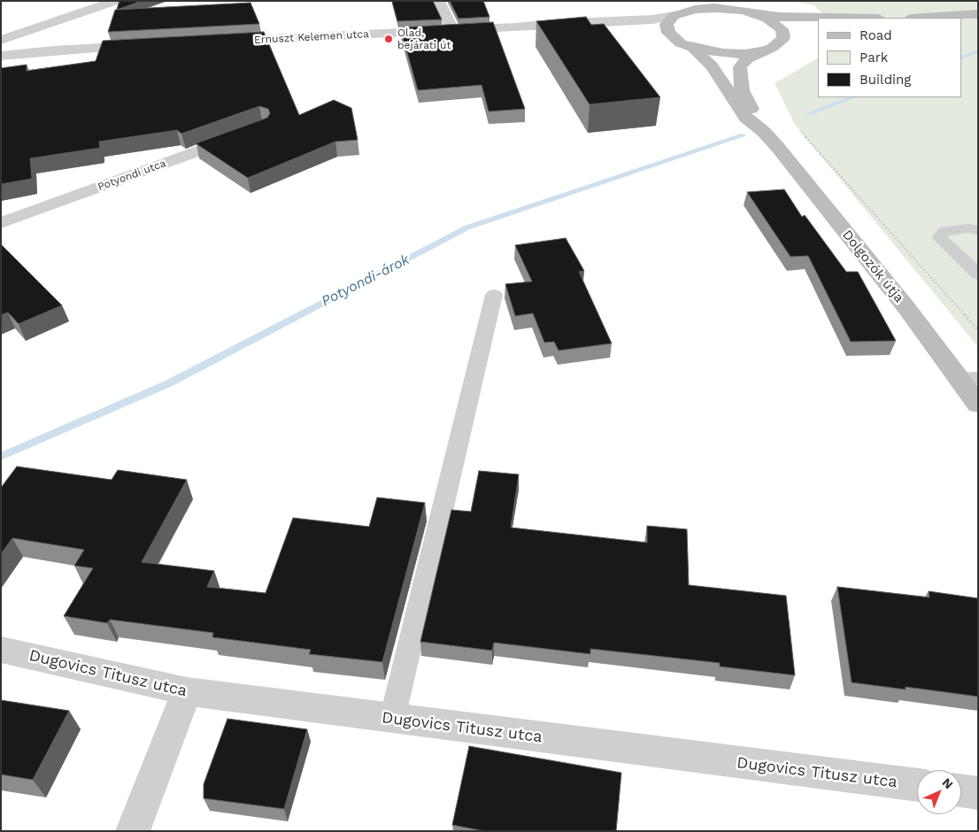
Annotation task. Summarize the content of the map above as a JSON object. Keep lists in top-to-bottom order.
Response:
{
  "streets": {
    "main road": ["Dolgozók útja"],
    "street": ["Ernuszt Kelemen utca", "Potyondi utca", "Dugovics Titusz utca"]
  },
  "water": ["Potyondi-árok"],
  "places": ["Olad, bejárati út"],
  "legend": ["Road", "Park", "Building"],
  "north": "top right"
}
